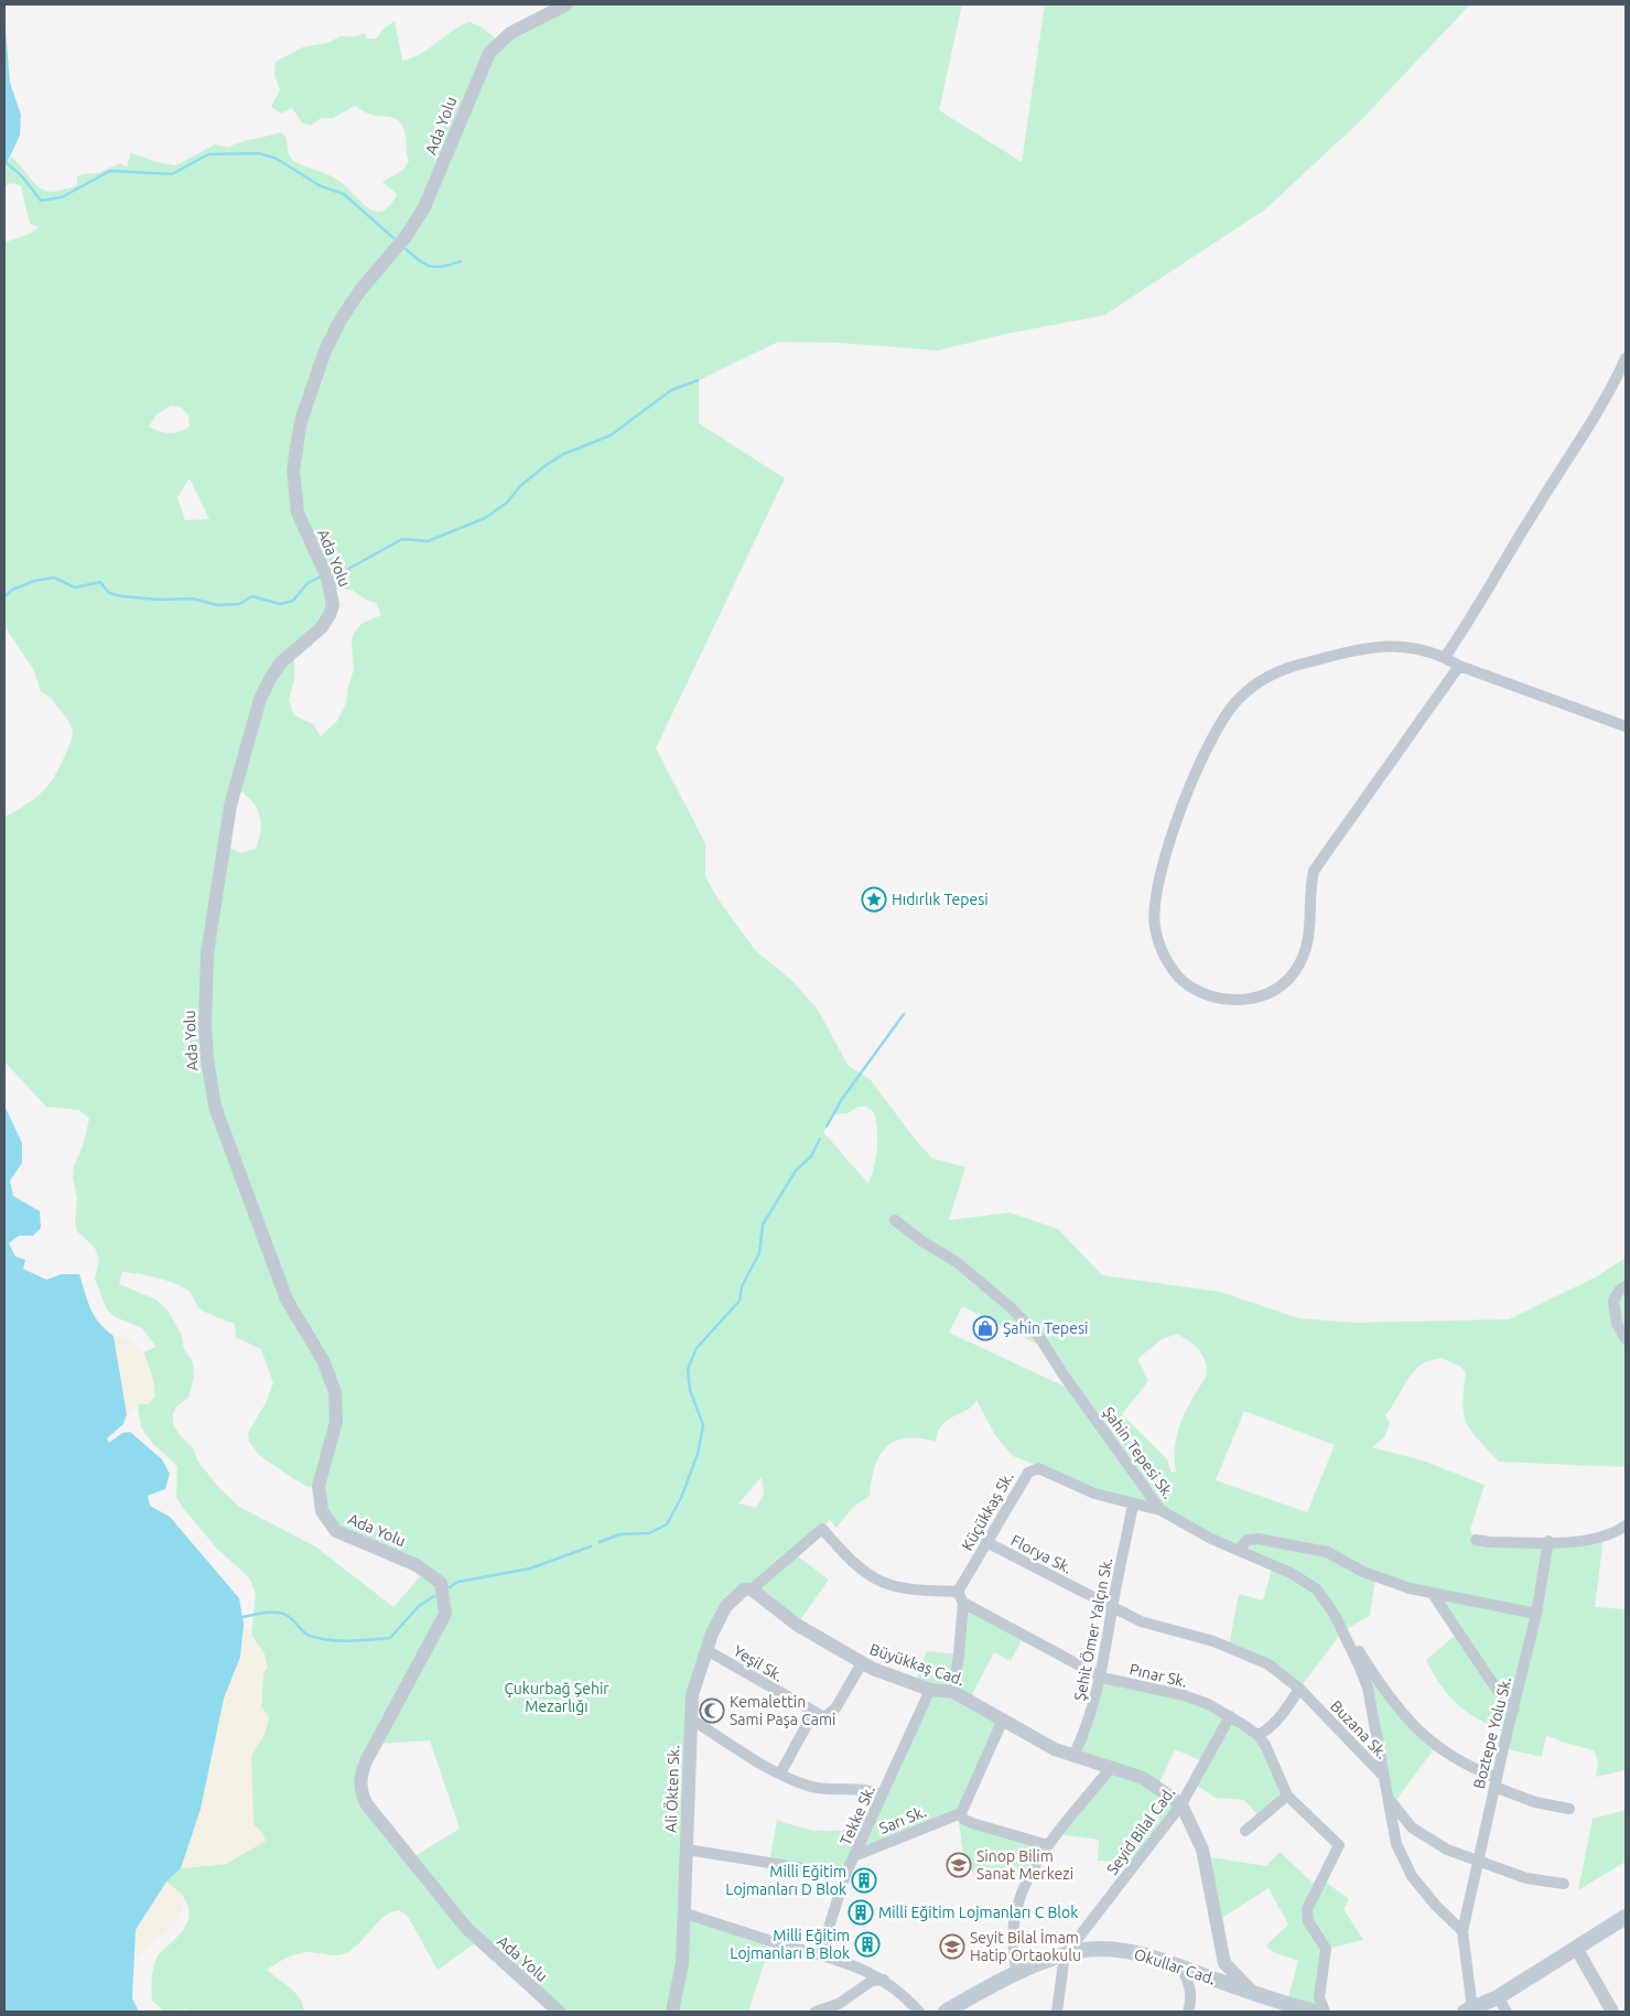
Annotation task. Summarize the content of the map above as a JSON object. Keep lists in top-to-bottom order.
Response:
{
  "streets": {
    "main road": ["Okullar Cad."],
    "street": [
      "Ada Yolu",
      "Şahin Tepesi Sk.",
      "Küçükkaş Sk.",
      "Florya Sk.",
      "Şehit Ömer Yalçın Sk.",
      "Yeşil Sk.",
      "Büyükkaş Cad.",
      "Pınar Sk.",
      "Buzana Sk.",
      "Boztepe Yolu Sk.",
      "Ali Ökten Sk.",
      "Tekke Sk.",
      "Sarı Sk.",
      "Seyid Bilal Cad."
    ]
  },
  "crossings": [
    ["Şahin Tepesi Sk.", "Küçükkaş Sk."],
    ["Şahin Tepesi Sk.", "Buzana Sk."],
    ["Küçükkaş Sk.", "Florya Sk."],
    ["Küçükkaş Sk.", "Şehit Ömer Yalçın Sk."],
    ["Florya Sk.", "Şehit Ömer Yalçın Sk."],
    ["Florya Sk.", "Buzana Sk."],
    ["Şehit Ömer Yalçın Sk.", "Büyükkaş Cad."],
    ["Şehit Ömer Yalçın Sk.", "Pınar Sk."],
    ["Şehit Ömer Yalçın Sk.", "Buzana Sk."],
    ["Yeşil Sk.", "Ali Ökten Sk."],
    ["Büyükkaş Cad.", "Ali Ökten Sk."],
    ["Büyükkaş Cad.", "Tekke Sk."],
    ["Büyükkaş Cad.", "Seyid Bilal Cad."],
    ["Pınar Sk.", "Seyid Bilal Cad."],
    ["Buzana Sk.", "Boztepe Yolu Sk."],
    ["Tekke Sk.", "Sarı Sk."],
    ["Seyid Bilal Cad.", "Okullar Cad."]
  ],
  "parks": ["Çukurbağ Şehir Mezarlığı"],
  "places": {
    "place": ["Hıdırlık Tepesi"],
    "shop": ["Şahin Tepesi"],
    "mosque": ["Kemalettin Sami Paşa Cami"],
    "school or university": ["Sinop Bilim Sanat Merkezi", "Seyit Bilal İmam Hatip Ortaokulu"],
    "building": ["Milli Eğitim Lojmanları D Blok", "Milli Eğitim Lojmanları C Blok", "Milli Eğitim Lojmanları B Blok"]
  }
}
